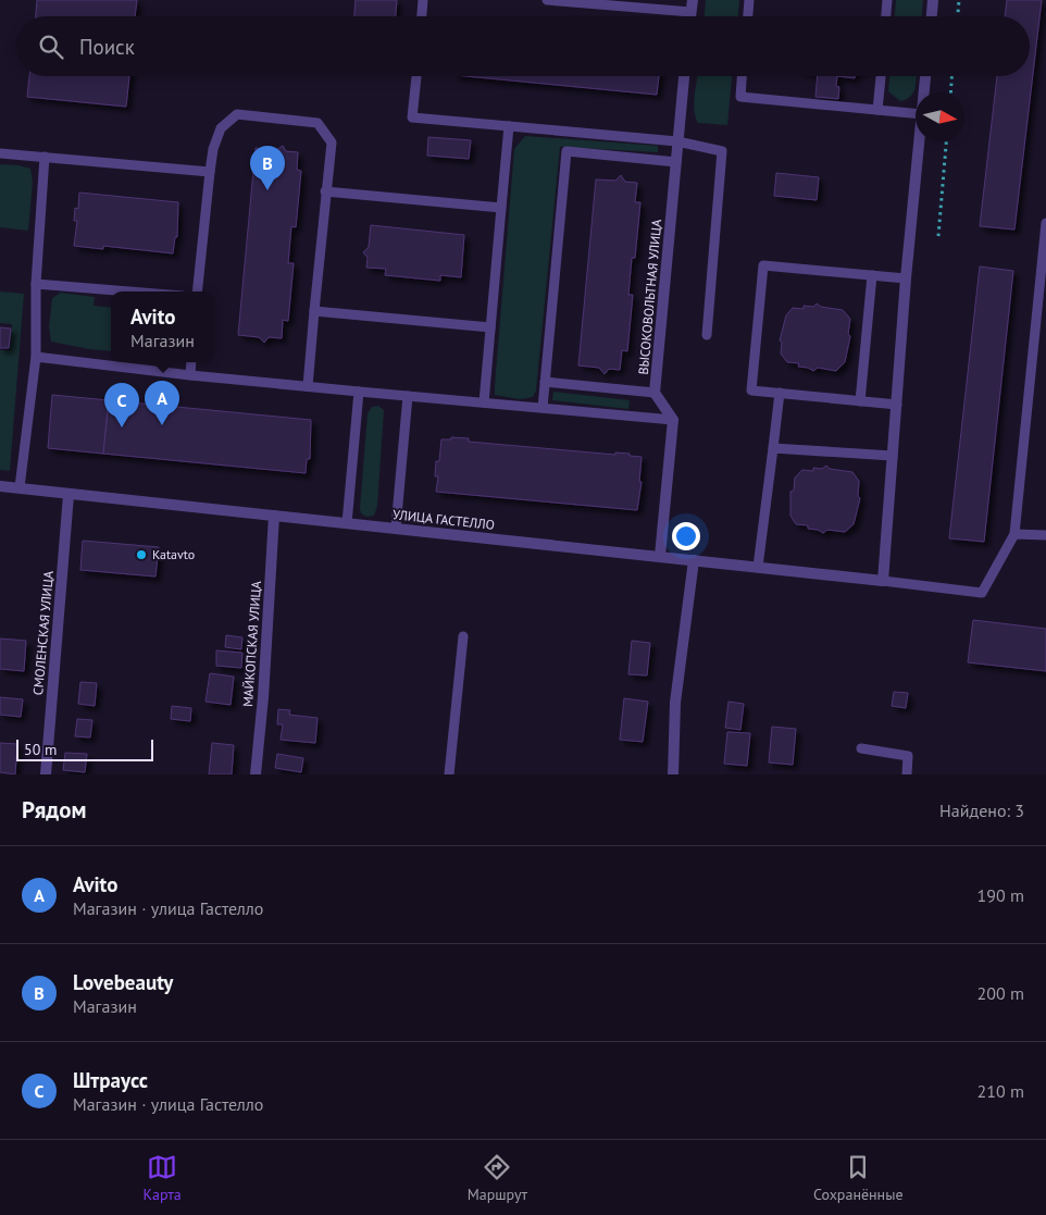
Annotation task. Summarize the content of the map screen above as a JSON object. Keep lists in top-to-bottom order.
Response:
{
  "streets": {
    "street": [
      "ВЫСОКОВОЛЬТНАЯ УЛИЦА",
      "УЛИЦА ГАСТЕЛЛО",
      "СМОЛЕНСКАЯ УЛИЦА",
      "МАЙКОПСКАЯ УЛИЦА"
    ]
  },
  "crossings": [
    ["УЛИЦА ГАСТЕЛЛО", "СМОЛЕНСКАЯ УЛИЦА"],
    ["УЛИЦА ГАСТЕЛЛО", "МАЙКОПСКАЯ УЛИЦА"]
  ],
  "places": ["Katavto"],
  "scale_bar": "50 m",
  "north": "right",
  "page": {
    "search": "Поиск",
    "pins": ["B", "A", "C"],
    "popup": ["Avito", "Магазин"],
    "scale": "50 m",
    "heading": ["Рядом", "Найдено: 3"],
    "list": [
      {
        "mark": "A",
        "name": "Avito",
        "note": "Магазин · улица Гастелло",
        "value": "190 m"
      },
      {
        "mark": "B",
        "name": "Lovebeauty",
        "note": "Магазин",
        "value": "200 m"
      },
      {
        "mark": "C",
        "name": "Штраусс",
        "note": "Магазин · улица Гастелло",
        "value": "210 m"
      }
    ],
    "nav": ["Карта", "Маршрут", "Сохранённые"]
  }
}
